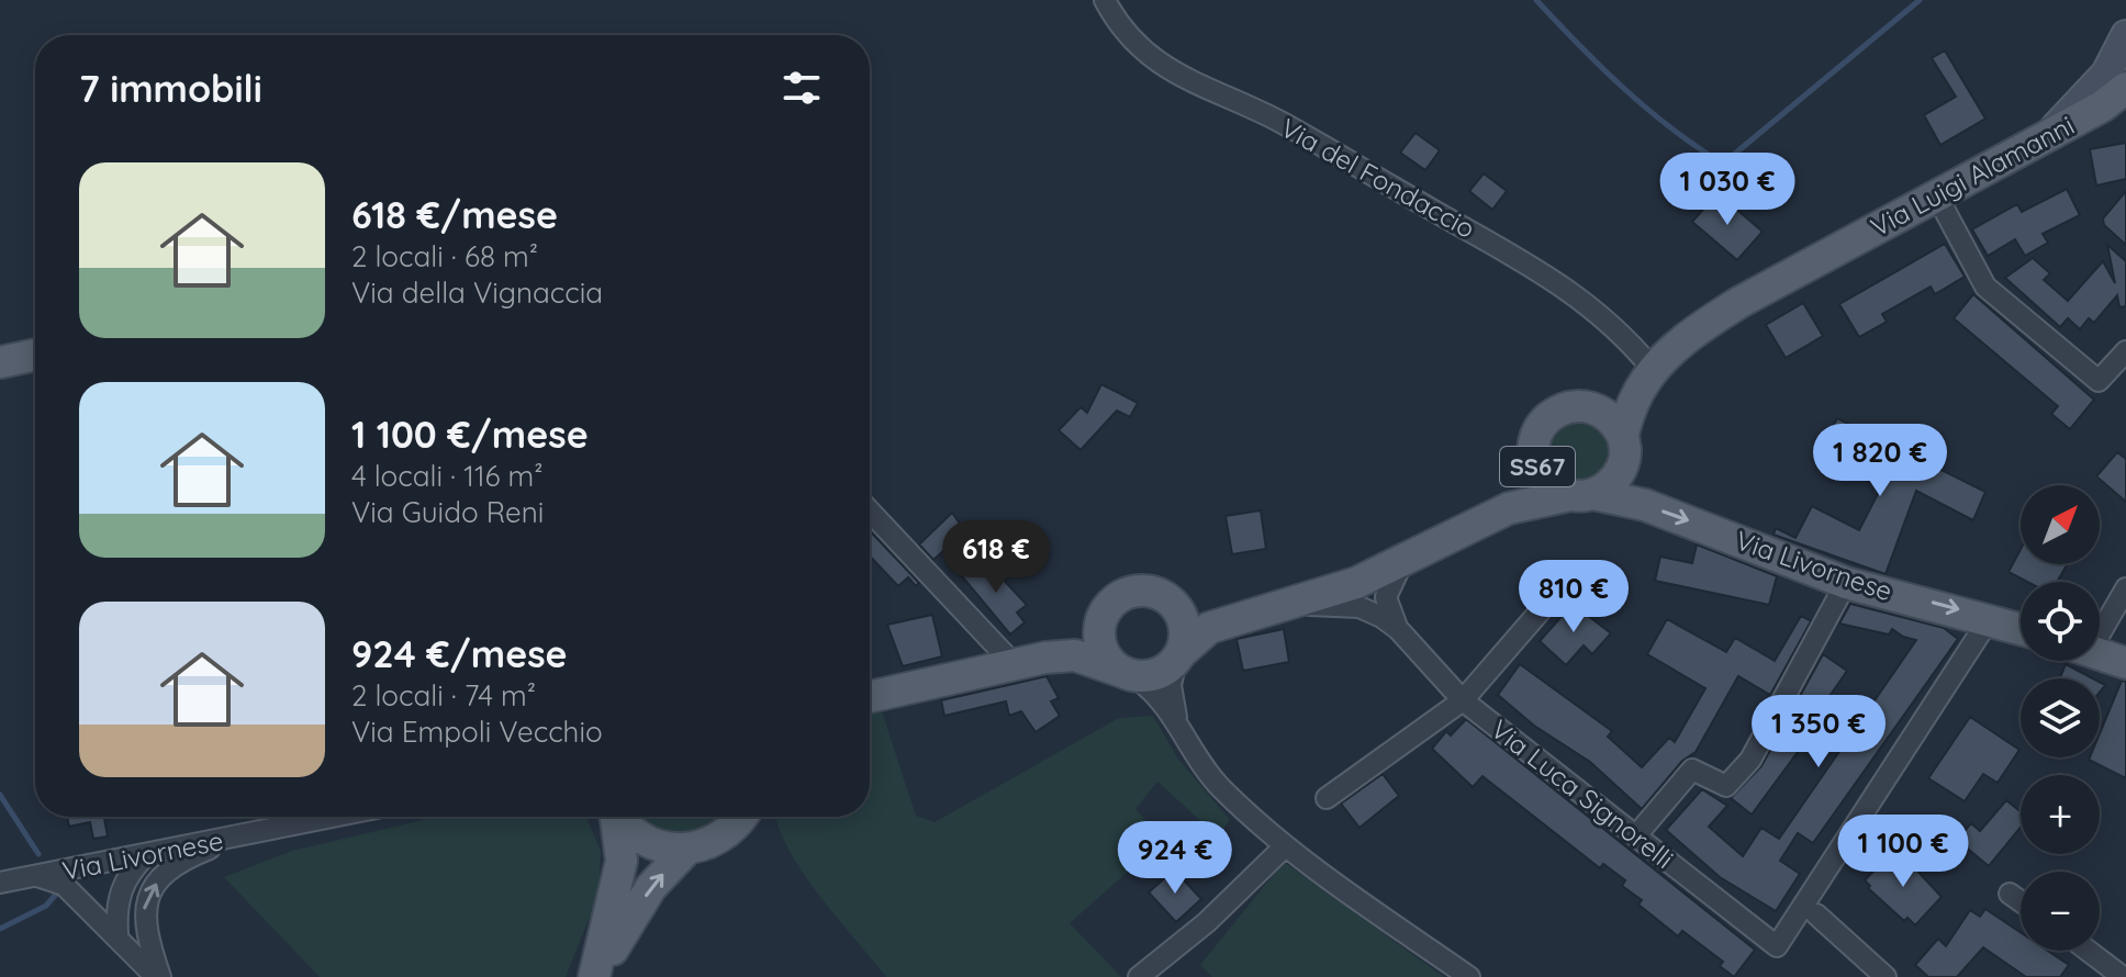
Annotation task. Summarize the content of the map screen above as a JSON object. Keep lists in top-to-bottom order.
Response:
{
  "streets": {
    "main road": ["Via Luigi Alamanni", "SS67", "Via Livornese"],
    "street": ["Via del Fondaccio", "Via Luca Signorelli"]
  },
  "crossings": [
    ["Via Luigi Alamanni", "Via del Fondaccio"],
    ["Via Luigi Alamanni", "SS67"],
    ["Via Luigi Alamanni", "Via Livornese"],
    ["SS67", "Via Livornese"],
    ["Via Livornese", "Via Luca Signorelli"]
  ],
  "north": "top right",
  "page": {
    "heading": "7 immobili",
    "list": [
      {
        "name": "618 €/mese",
        "note": "2 locali · 68 m² · Via della Vignaccia"
      },
      {
        "name": "1 100 €/mese",
        "note": "4 locali · 116 m² · Via Guido Reni"
      },
      {
        "name": "924 €/mese",
        "note": "2 locali · 74 m² · Via Empoli Vecchio"
      }
    ],
    "price": [
      "1 030 €",
      "1 820 €",
      "618 €",
      "810 €",
      "1 350 €",
      "1 100 €",
      "924 €"
    ],
    "map_buttons": ["+", "−"]
  }
}
